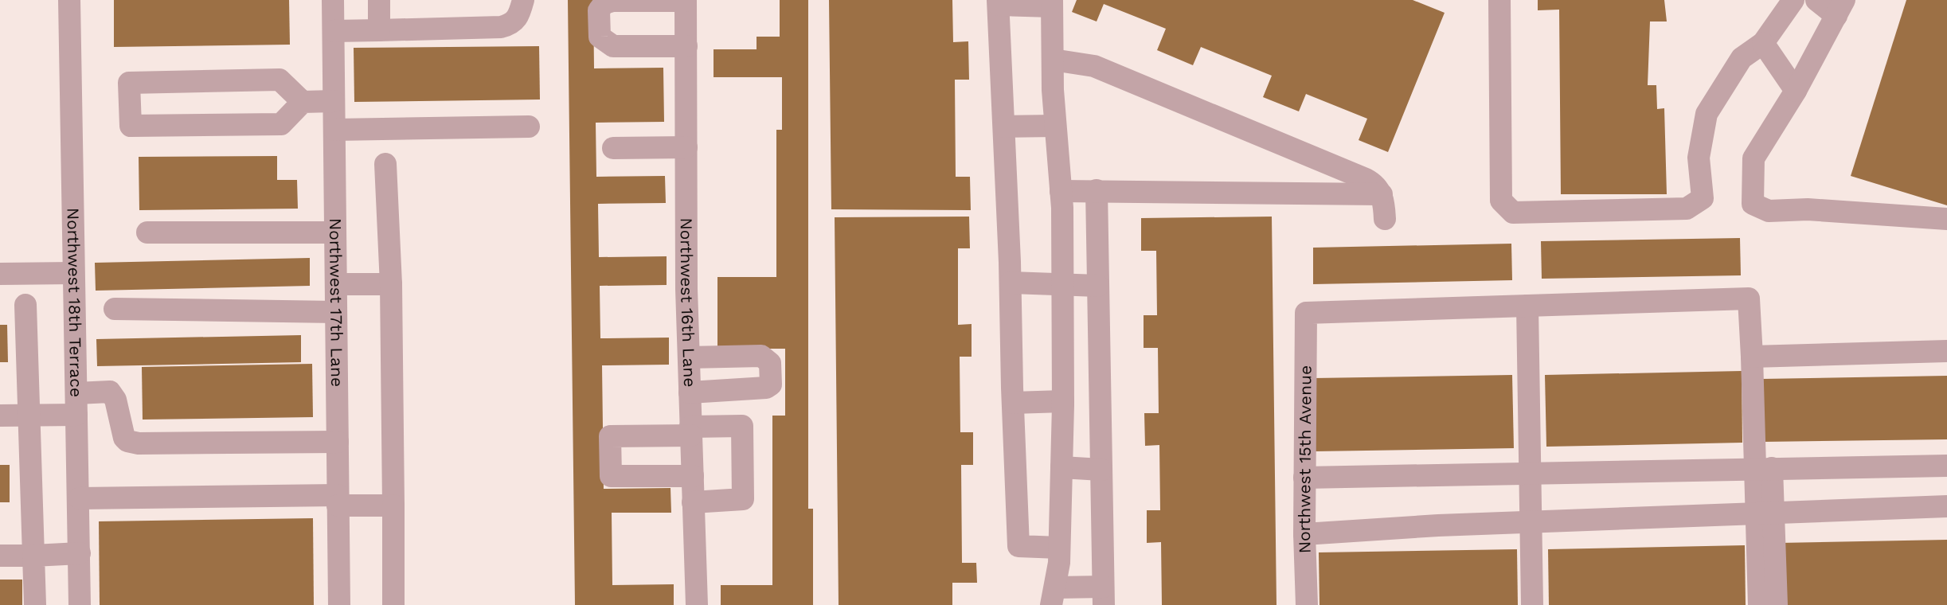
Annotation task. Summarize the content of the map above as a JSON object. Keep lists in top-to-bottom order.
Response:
{
  "streets": {
    "street": [
      "Northwest 18th Terrace",
      "Northwest 17th Lane",
      "Northwest 16th Lane",
      "Northwest 15th Avenue"
    ]
  }
}
